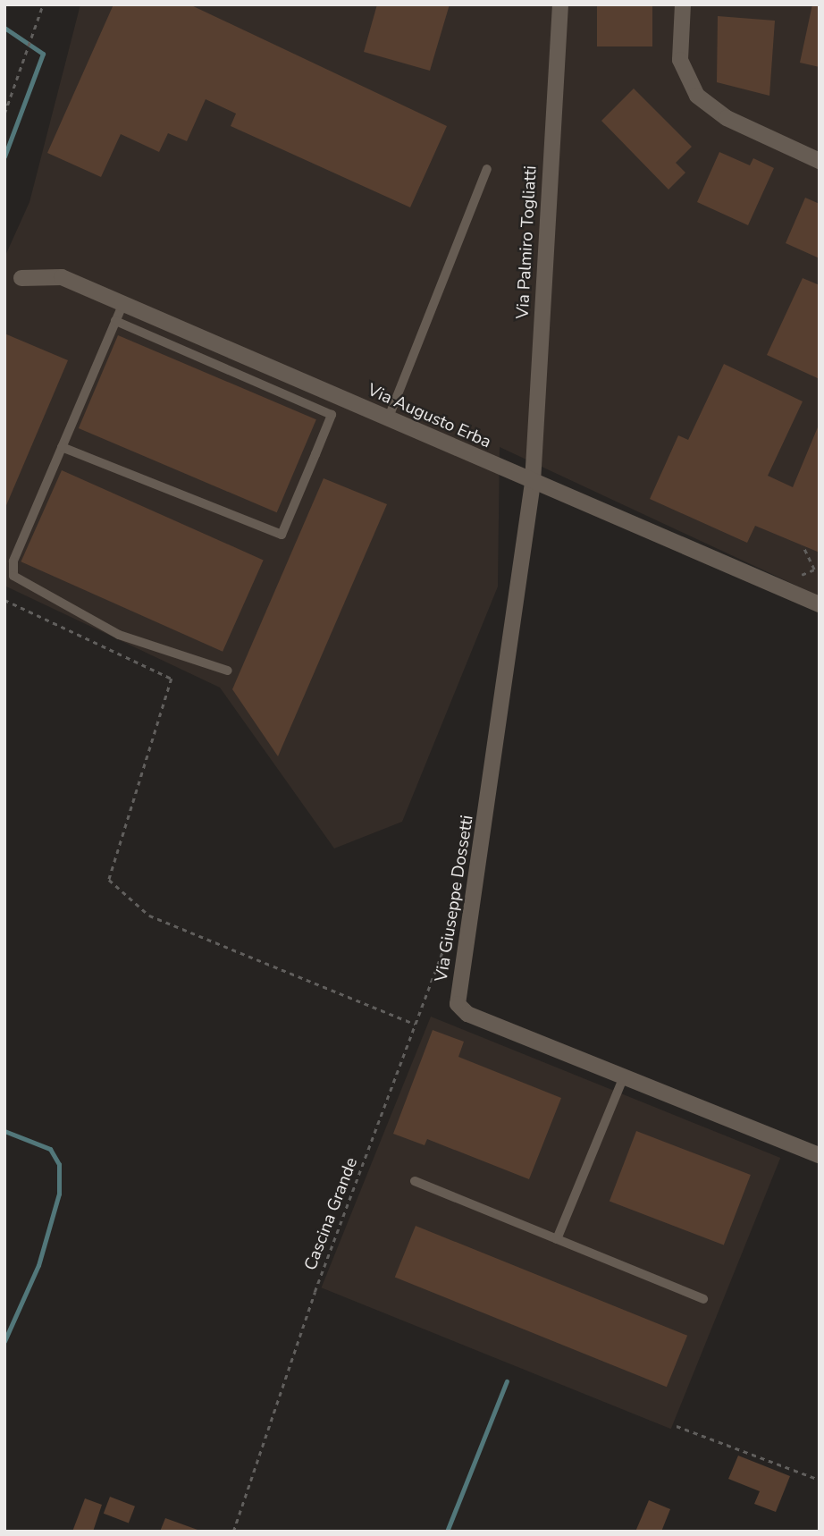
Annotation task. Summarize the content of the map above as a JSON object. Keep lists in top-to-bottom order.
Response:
{
  "streets": {
    "street": ["Via Palmiro Togliatti", "Via Augusto Erba", "Via Giuseppe Dossetti"],
    "path": ["Cascina Grande"]
  },
  "crossings": [
    ["Via Palmiro Togliatti", "Via Augusto Erba"],
    ["Via Palmiro Togliatti", "Via Giuseppe Dossetti"],
    ["Via Augusto Erba", "Via Giuseppe Dossetti"],
    ["Via Giuseppe Dossetti", "Cascina Grande"]
  ]
}
